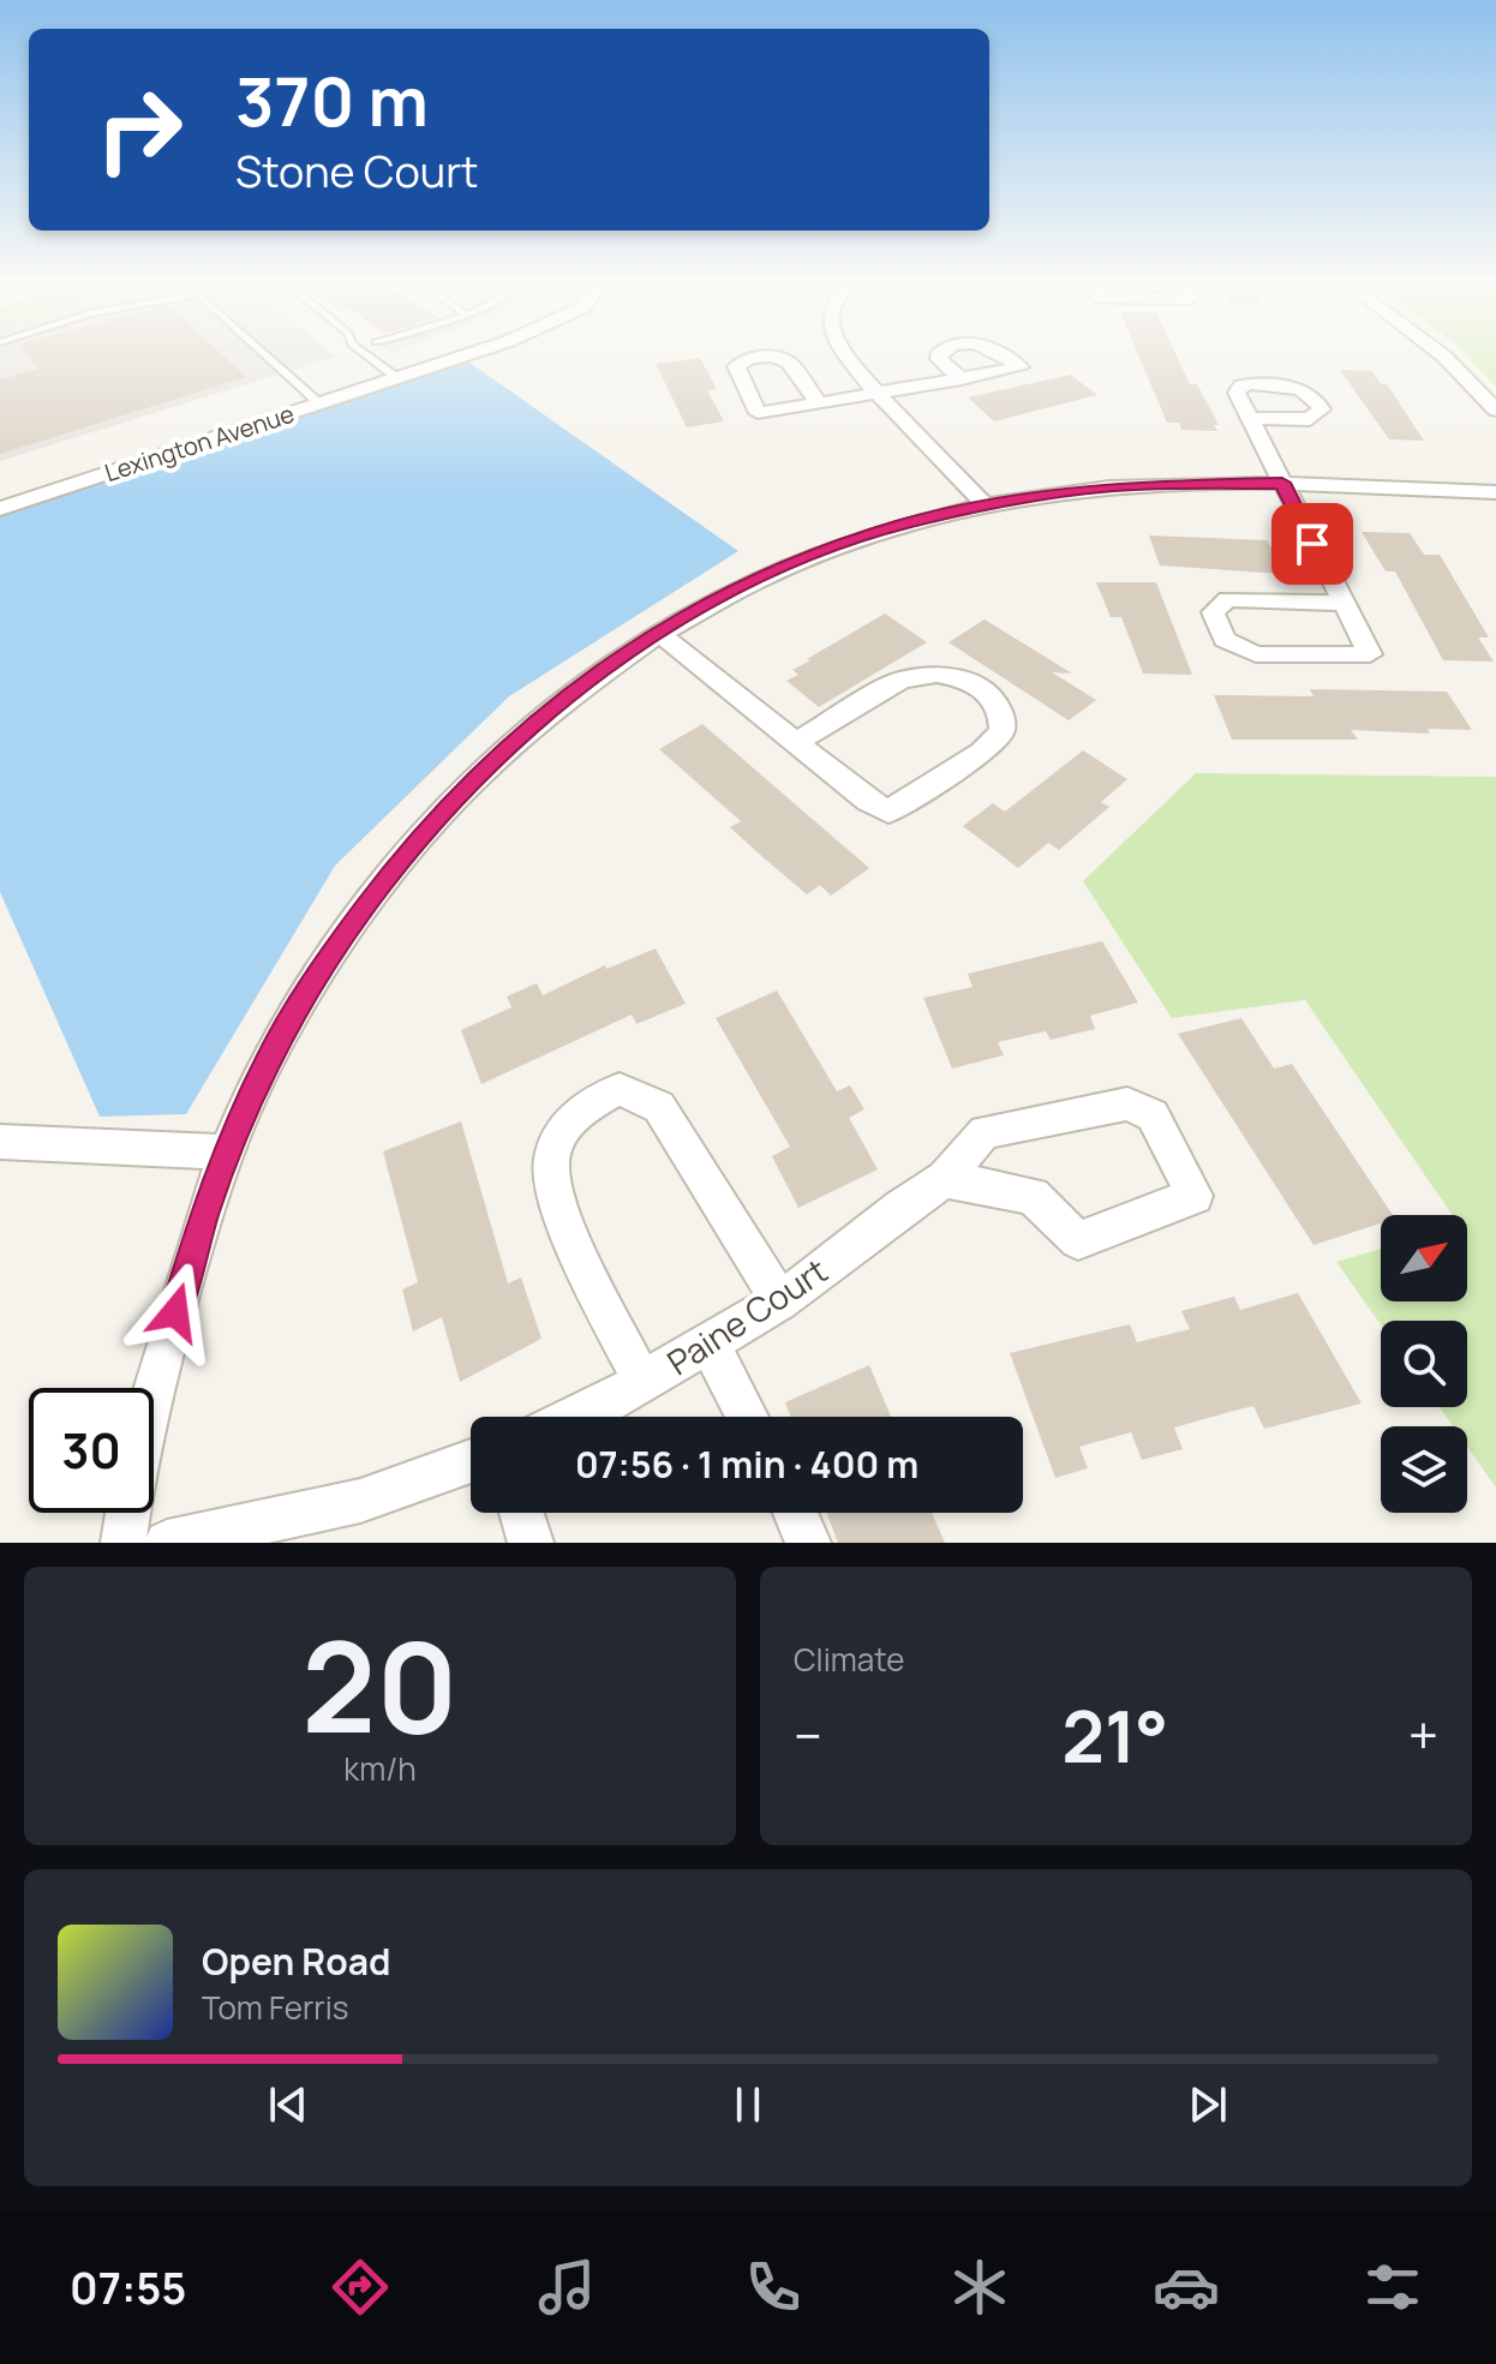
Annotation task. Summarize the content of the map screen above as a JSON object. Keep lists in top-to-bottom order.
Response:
{
  "streets": {
    "street": ["Lexington Avenue", "Paine Court"]
  },
  "north": "top right",
  "page": {
    "turn": ["370 m", "Stone Court"],
    "limit": "30",
    "trip": "07:56 · 1 min · 400 m",
    "tile": [
      ["20", "km/h"],
      "Climate"
    ],
    "heat": ["−", "21°", "+"],
    "song": ["Open Road", "Tom Ferris"],
    "tabs": "07:55"
  }
}
